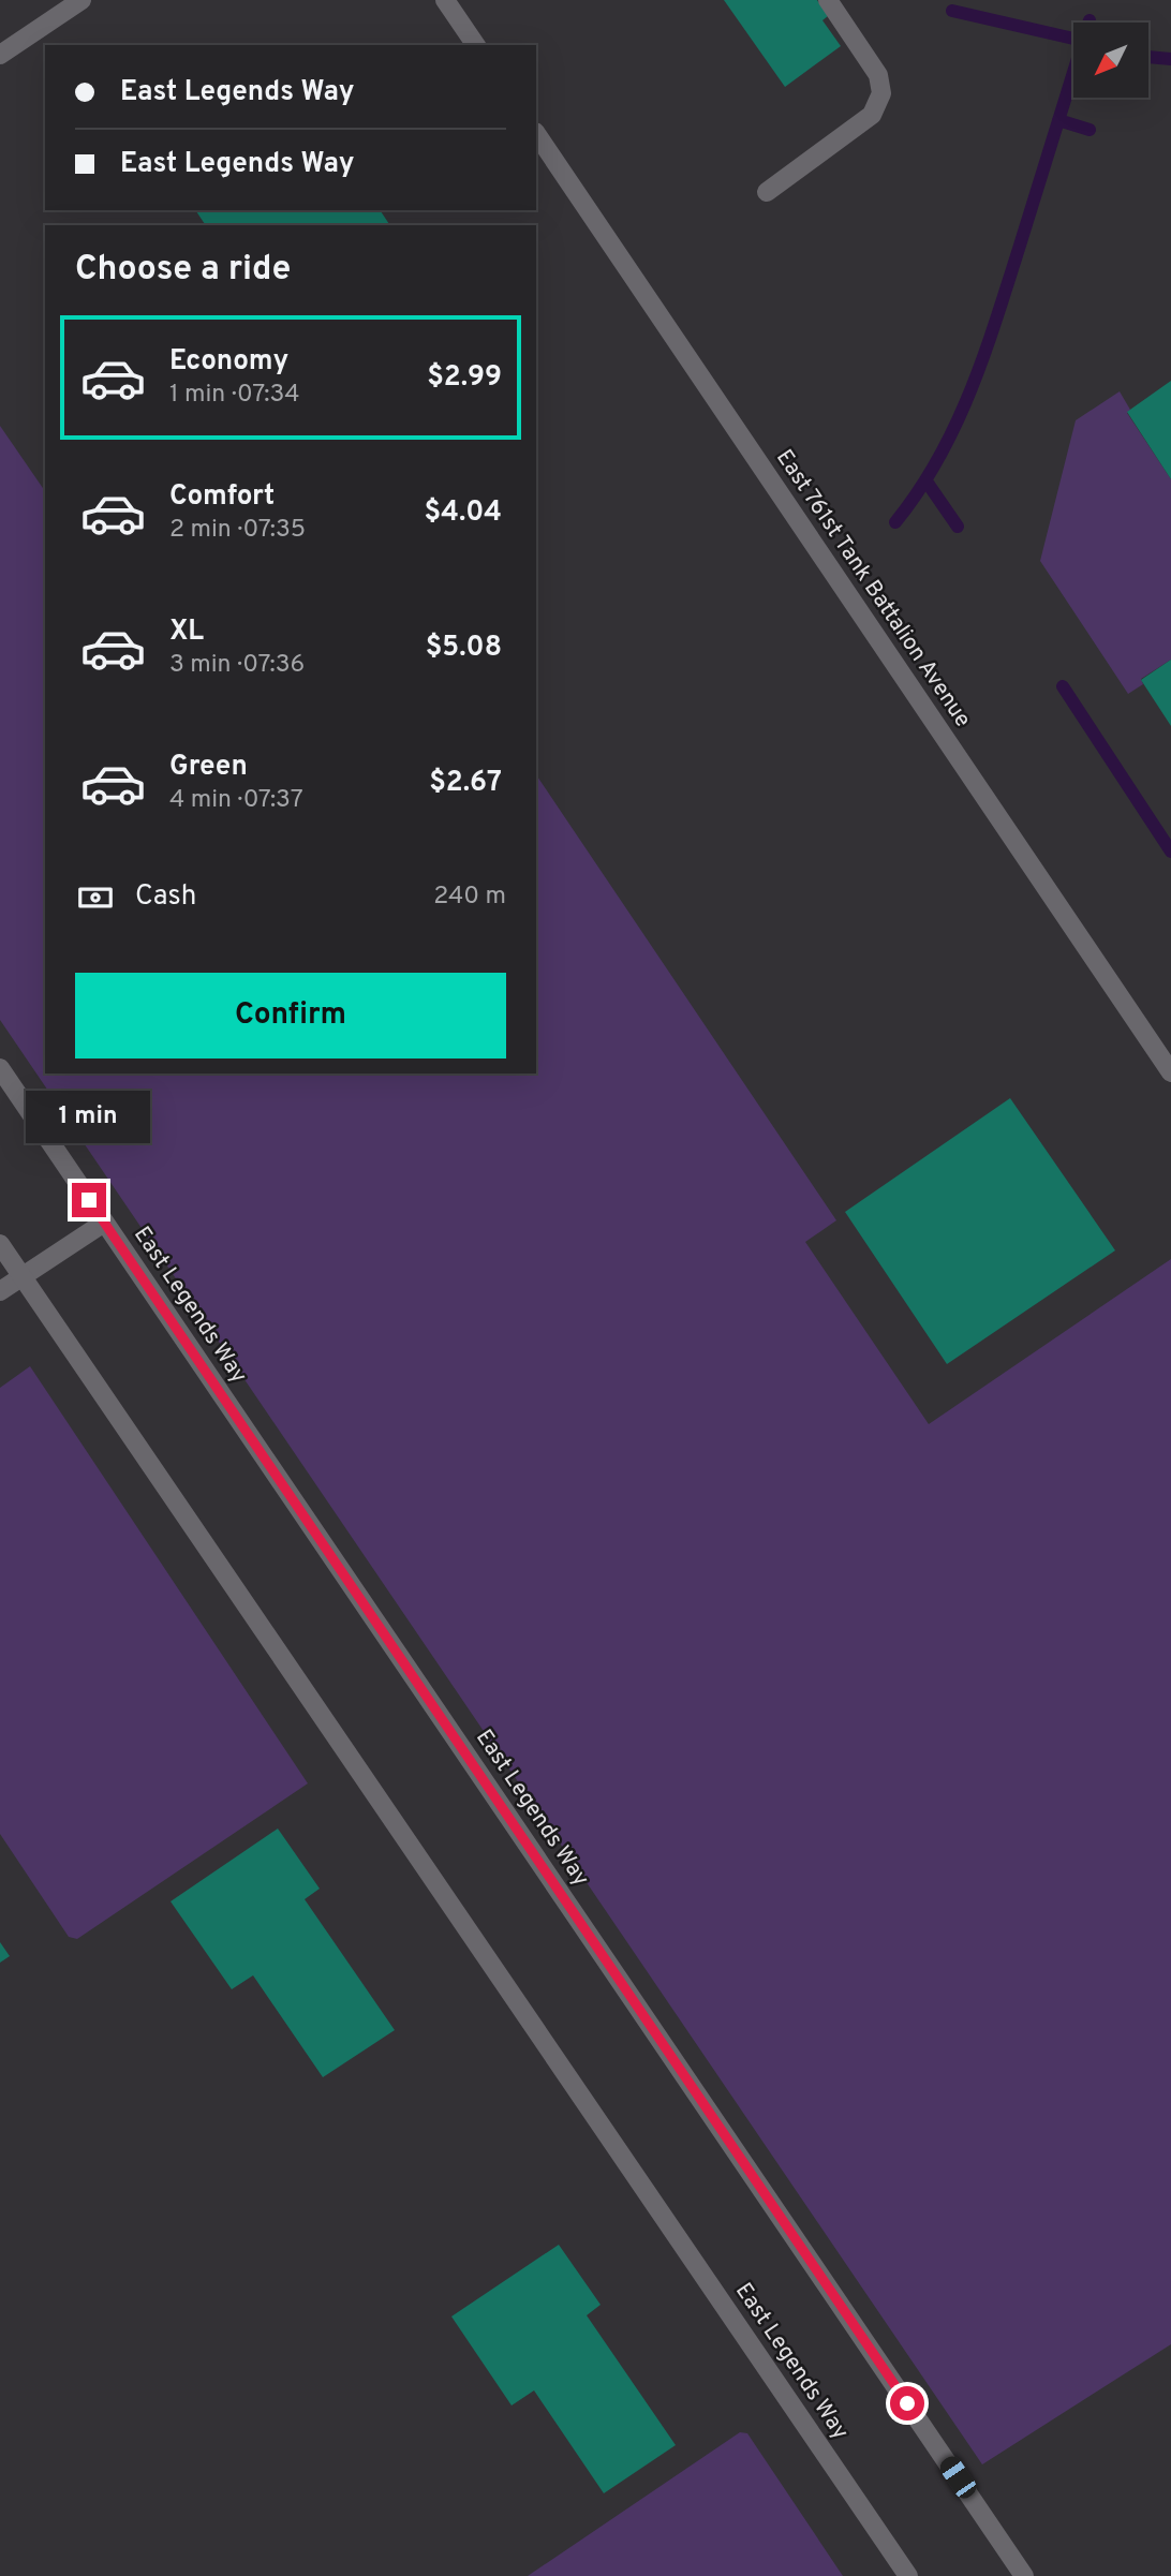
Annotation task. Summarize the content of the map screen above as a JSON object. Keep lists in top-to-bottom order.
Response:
{
  "streets": {
    "street": ["East 761st Tank Battalion Avenue", "East Legends Way"]
  },
  "north": "bottom left",
  "page": {
    "banner": ["East Legends Way", "East Legends Way"],
    "heading": "Choose a ride",
    "list": [
      {
        "name": "Economy",
        "note": "1 min · 07:34",
        "value": "$2.99"
      },
      {
        "name": "Comfort",
        "note": "2 min · 07:35",
        "value": "$4.04"
      },
      {
        "name": "XL",
        "note": "3 min · 07:36",
        "value": "$5.08"
      },
      {
        "name": "Green",
        "note": "4 min · 07:37",
        "value": "$2.67"
      }
    ],
    "pay": ["Cash", "240 m"],
    "buttons": "Confirm",
    "bubble": "1 min"
  }
}
